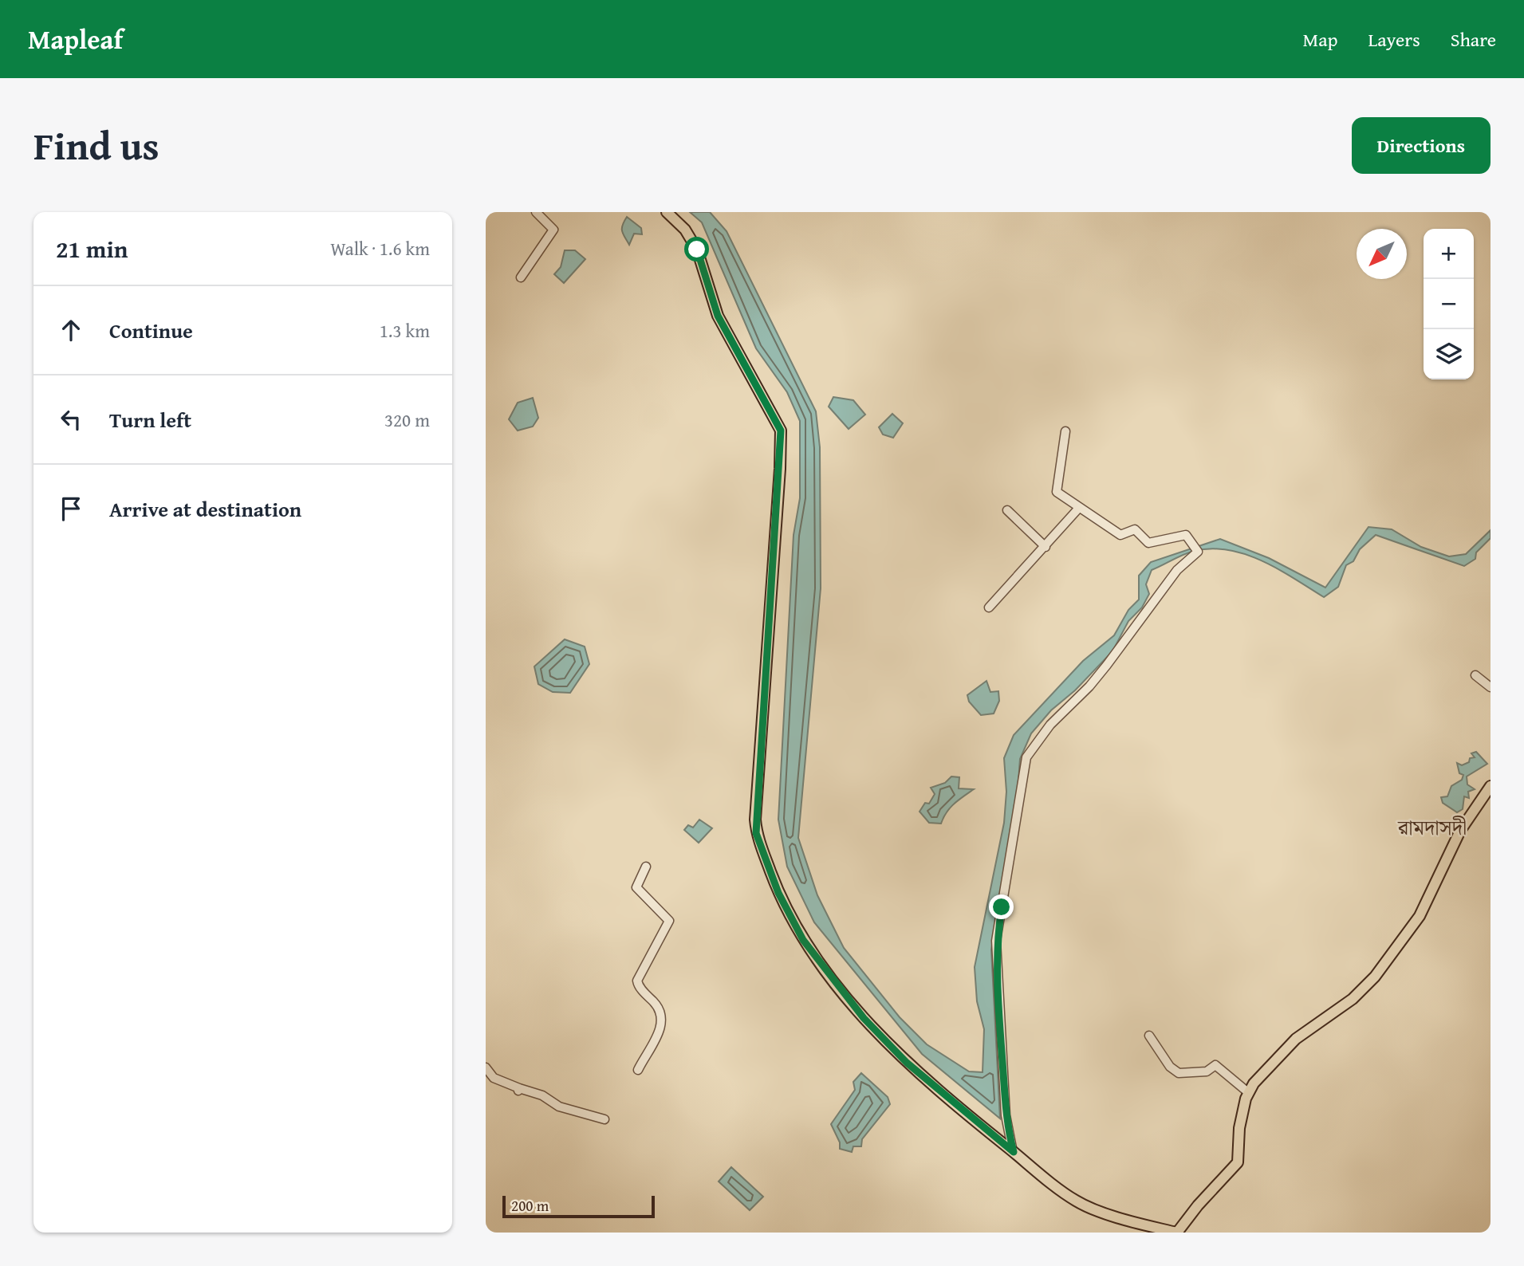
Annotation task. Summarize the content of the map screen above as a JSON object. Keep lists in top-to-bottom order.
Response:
{
  "districts": ["রামদাসদী"],
  "scale_bar": "200 m",
  "north": "bottom left",
  "page": {
    "header": "Mapleaf",
    "nav": ["Map", "Layers", "Share"],
    "title": "Find us",
    "buttons": "Directions",
    "heading": ["21 min", "Walk · 1.6 km"],
    "map_buttons": ["+", "−"],
    "list": [
      ["Continue", "1.3 km"],
      ["Turn left", "320 m"],
      "Arrive at destination"
    ],
    "scale": "200 m"
  }
}
